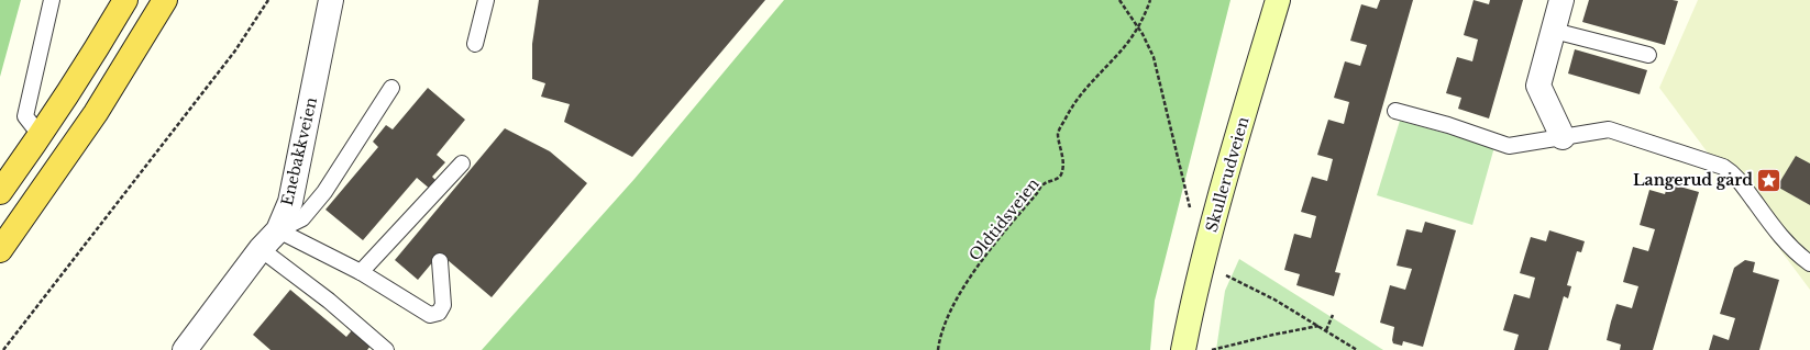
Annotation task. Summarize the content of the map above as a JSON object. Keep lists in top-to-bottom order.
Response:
{
  "streets": {
    "main road": ["Skullerudveien"],
    "street": ["Enebakkveien"],
    "path": ["Oldtidsveien"]
  },
  "places": {
    "place": ["Langerud gård"]
  }
}
